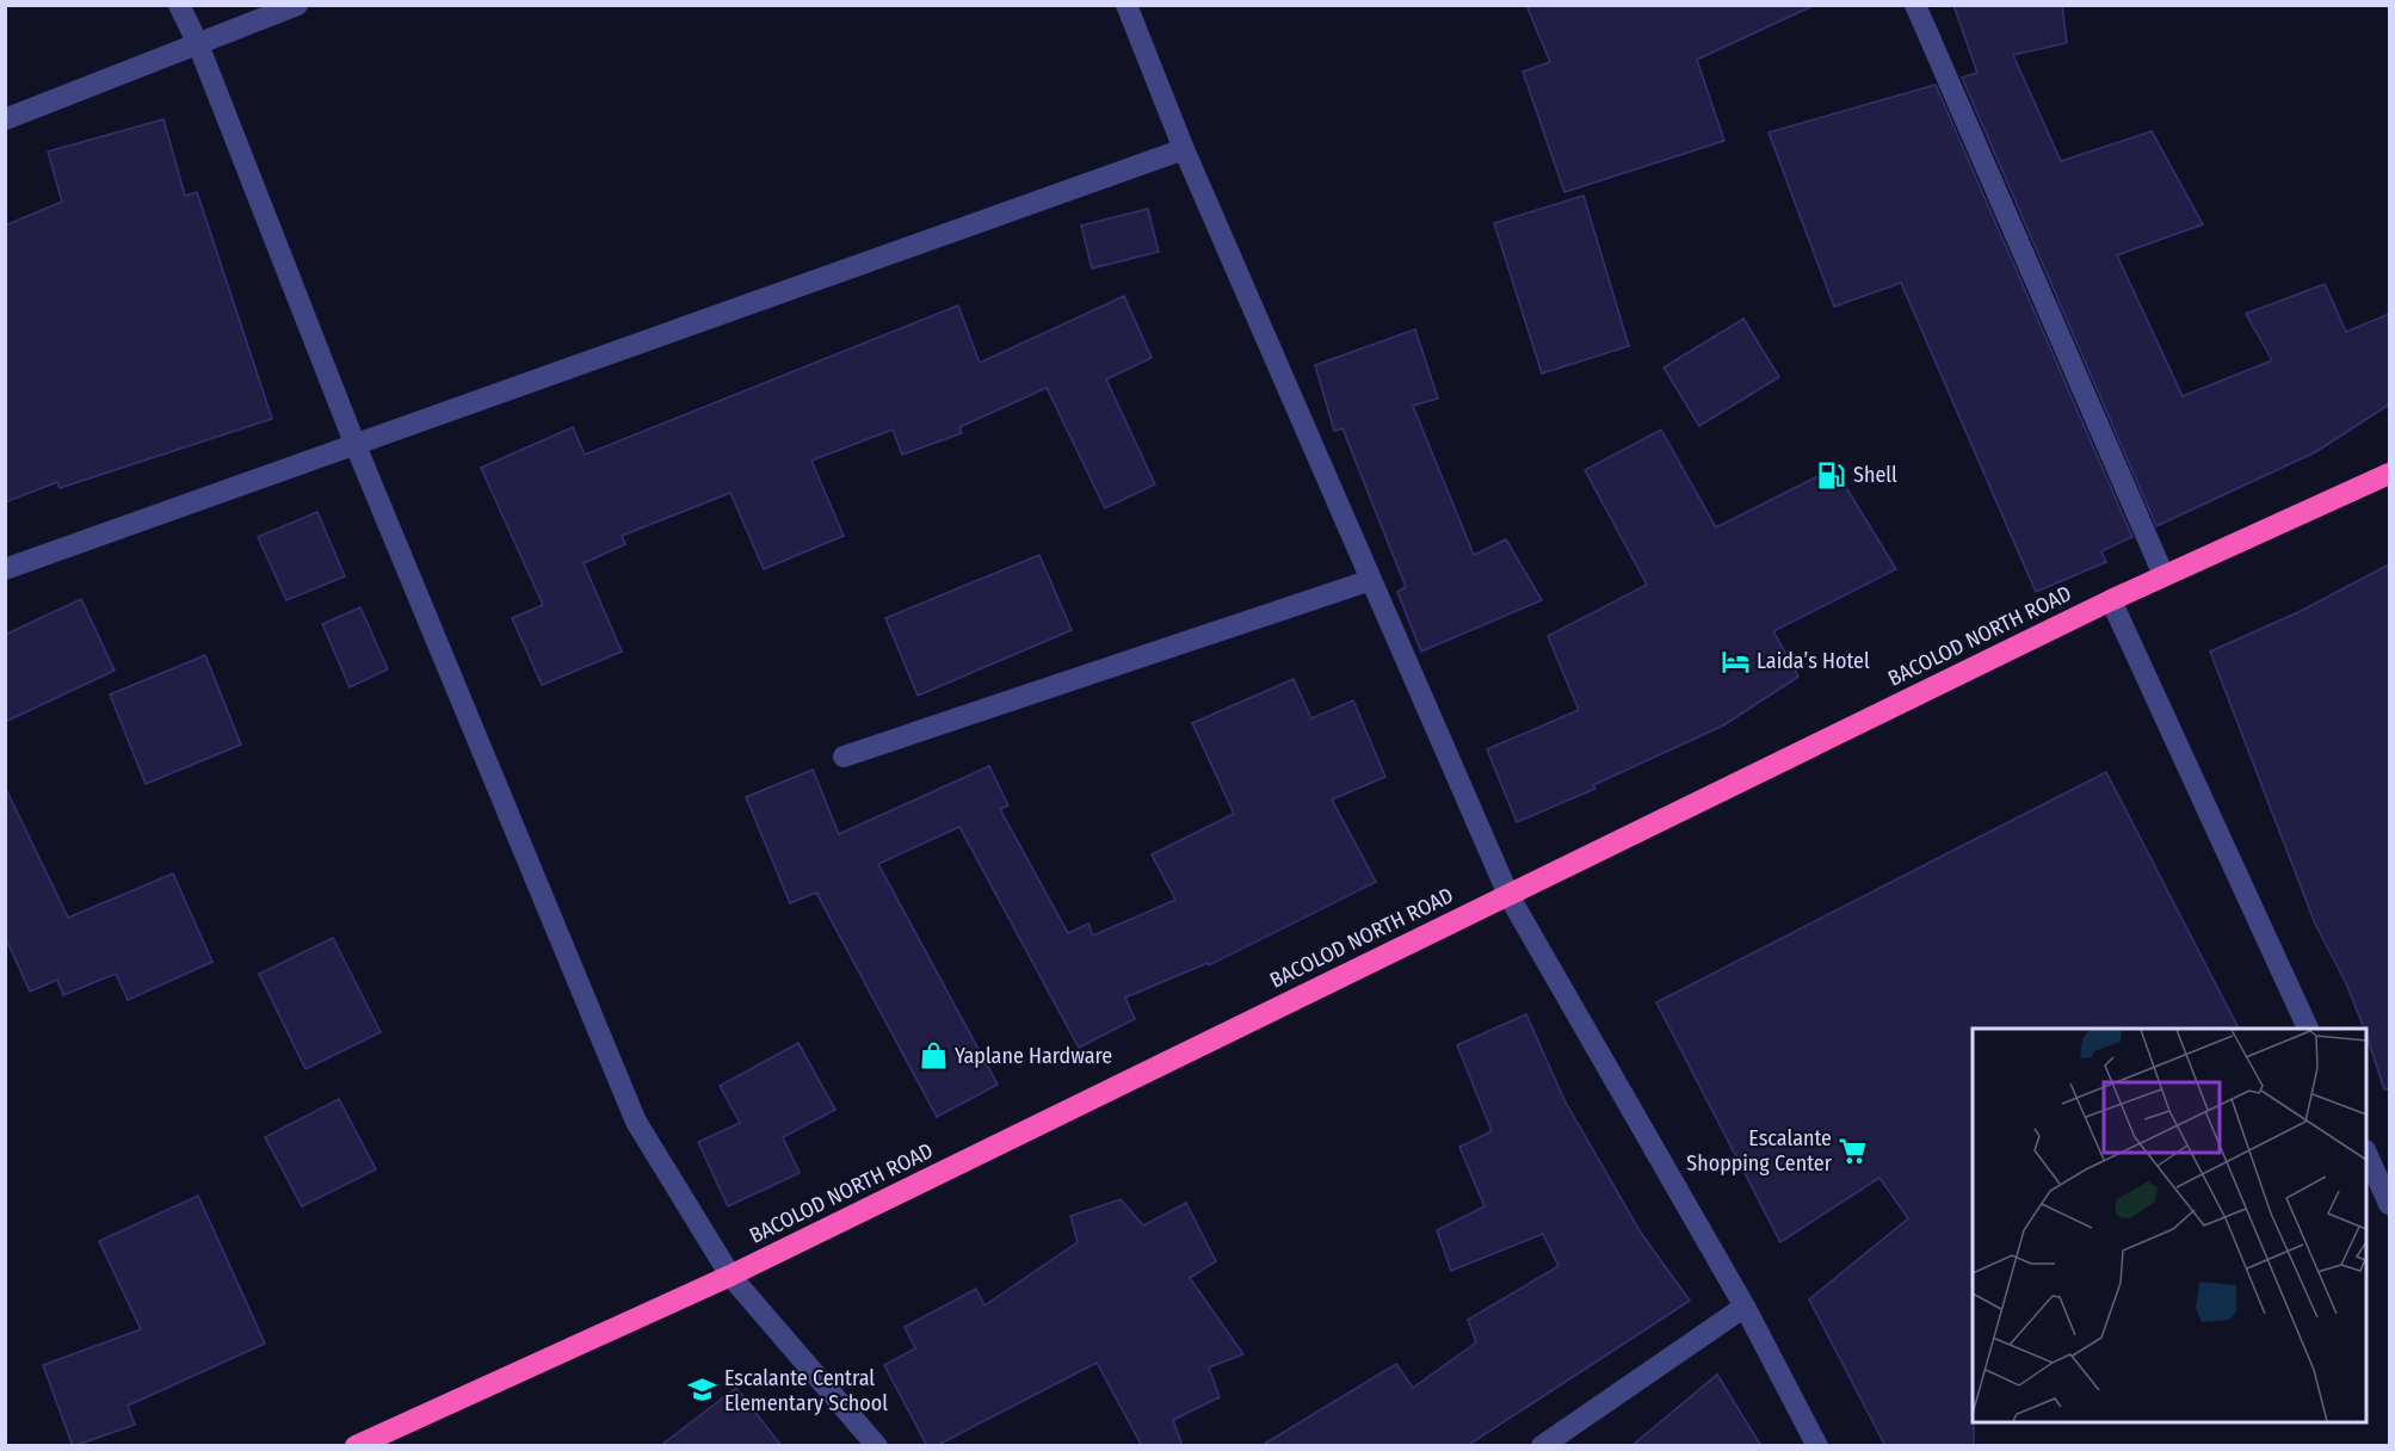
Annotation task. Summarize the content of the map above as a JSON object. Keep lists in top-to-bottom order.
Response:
{
  "streets": {
    "highway": ["BACOLOD NORTH ROAD"]
  },
  "places": {
    "fuel station": ["Shell"],
    "hotel": ["Laida’s Hotel"],
    "shop": ["Yaplane Hardware"],
    "supermarket": ["Escalante Shopping Center"],
    "school or university": ["Escalante Central Elementary School"]
  }
}
